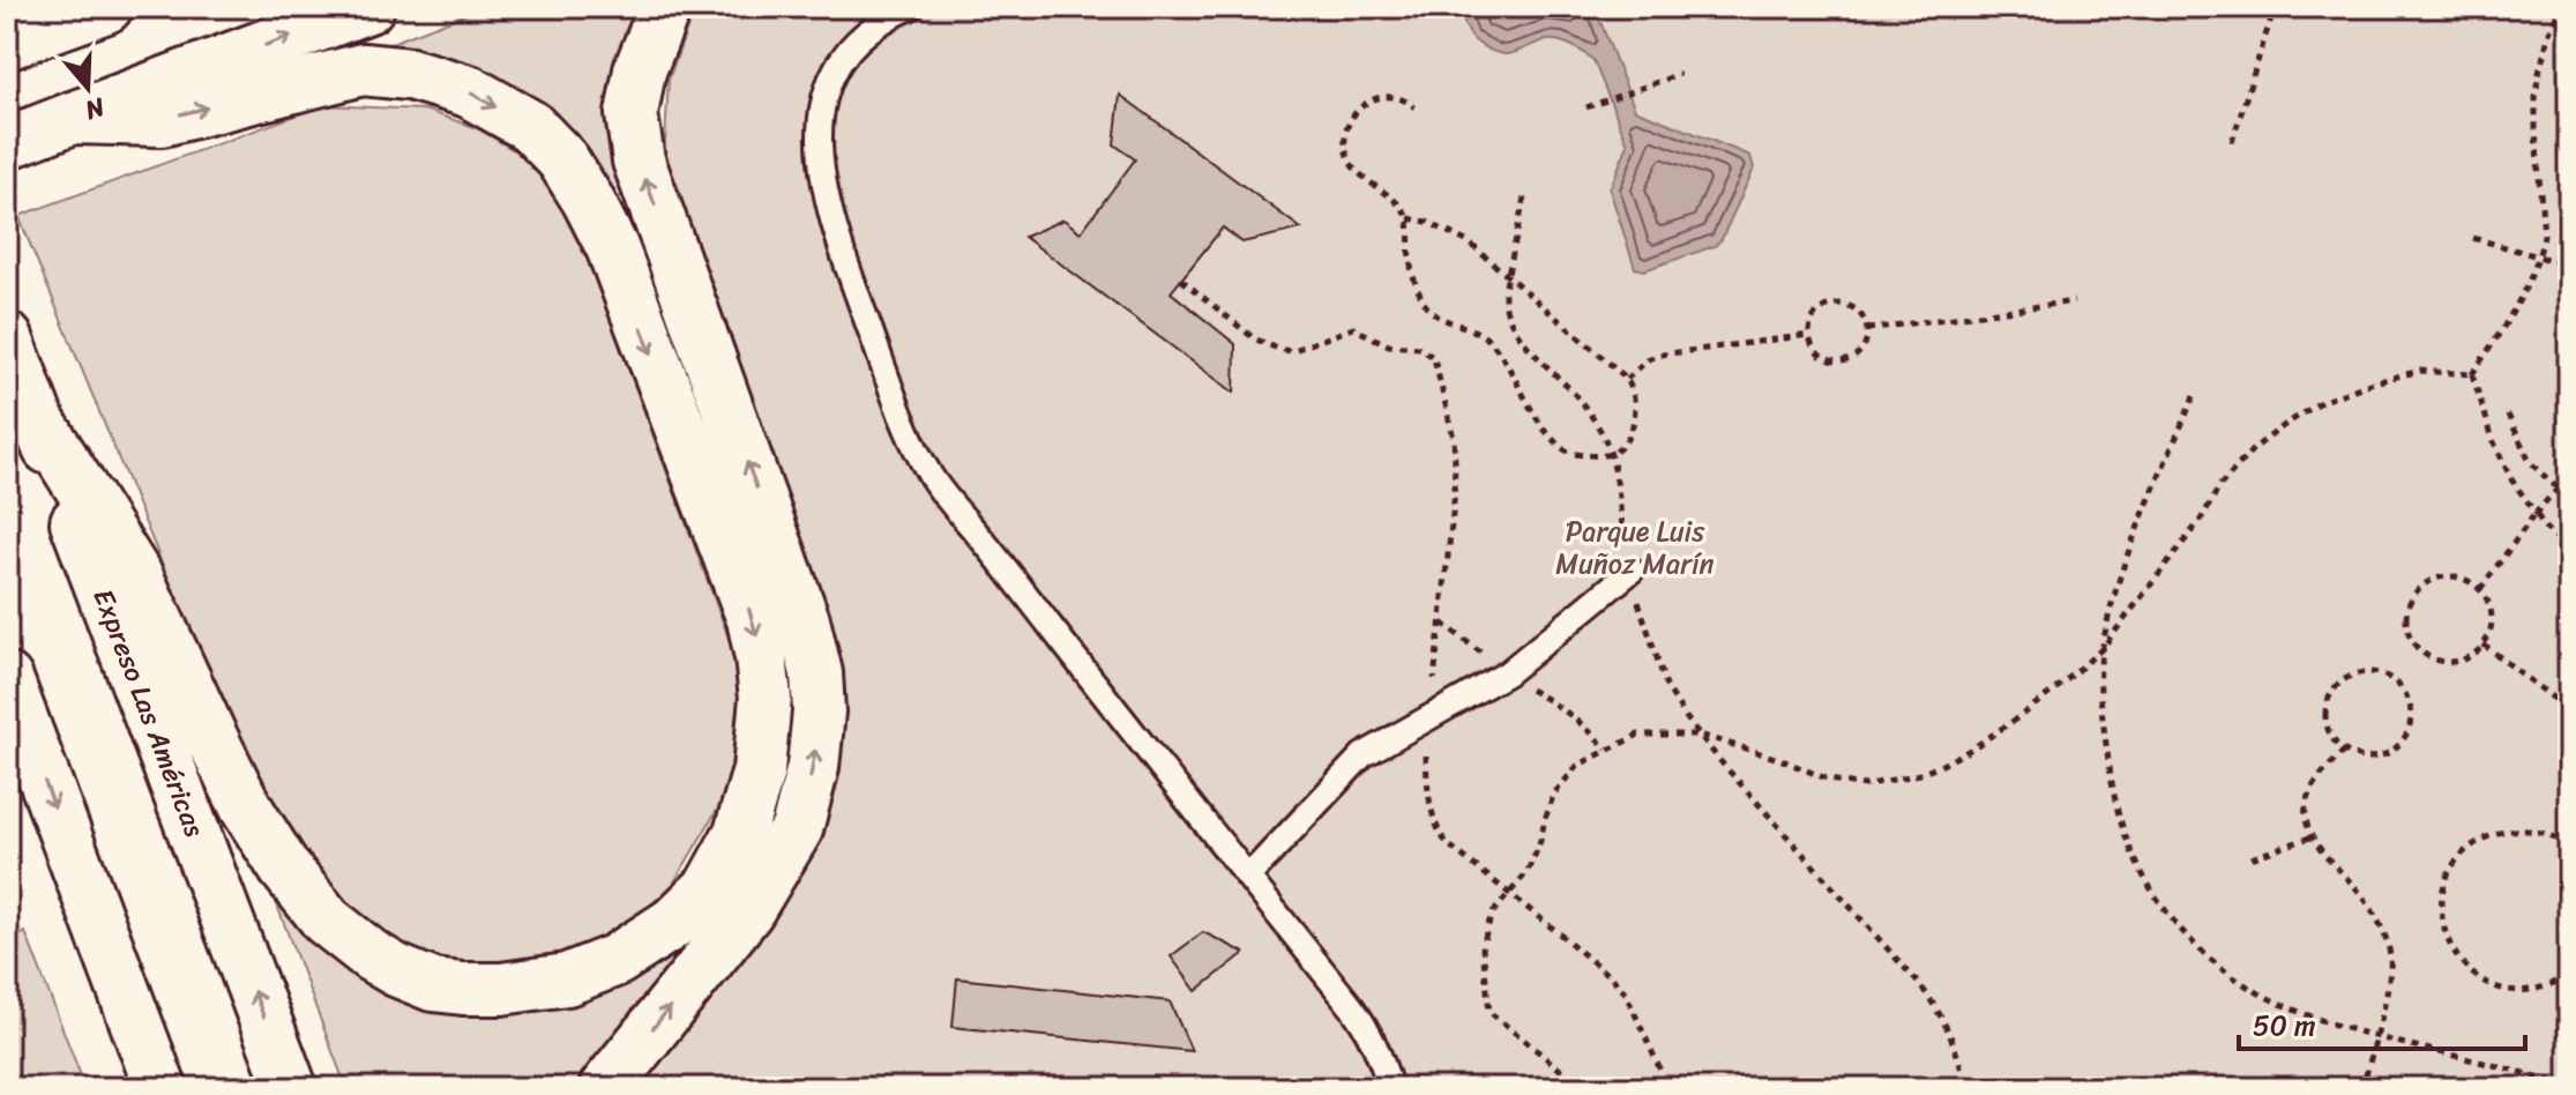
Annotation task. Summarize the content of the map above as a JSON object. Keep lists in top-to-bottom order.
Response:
{
  "streets": {
    "main road": ["Expreso Las Américas"]
  },
  "parks": ["Parque Luis Muñoz Marín"],
  "scale_bar": "50 m",
  "north": "bottom"
}
